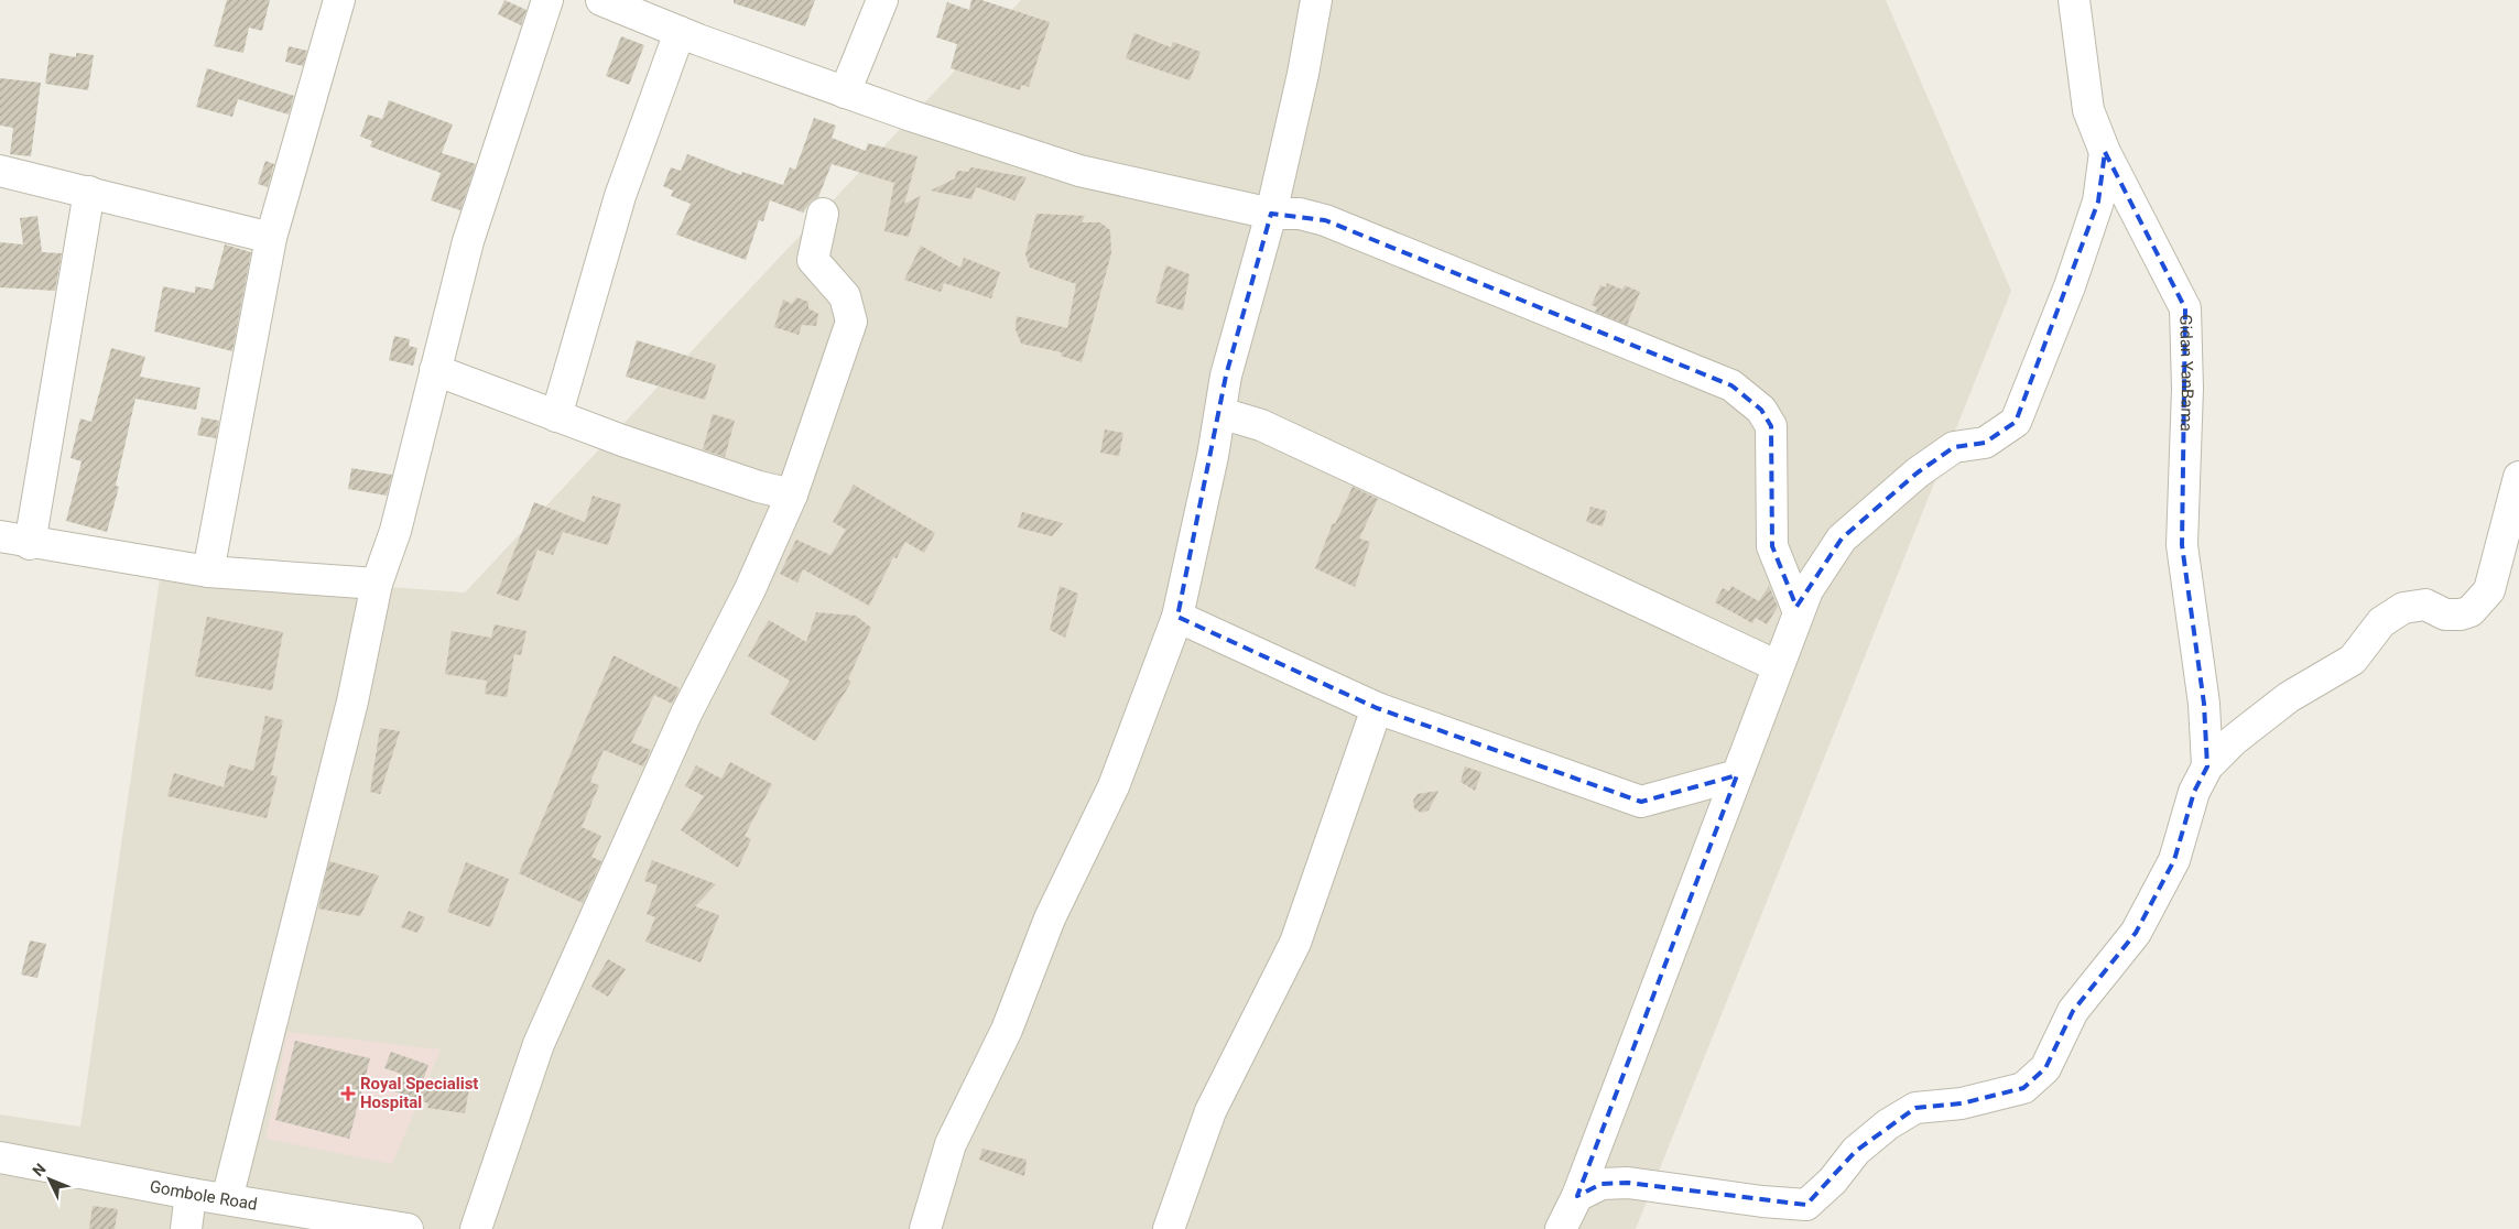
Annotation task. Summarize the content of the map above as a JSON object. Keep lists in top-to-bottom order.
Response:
{
  "streets": {
    "street": ["Gidan YanBama", "Gombole Road"]
  },
  "places": {
    "health": ["Royal Specialist Hospital"]
  },
  "north": "top left"
}
